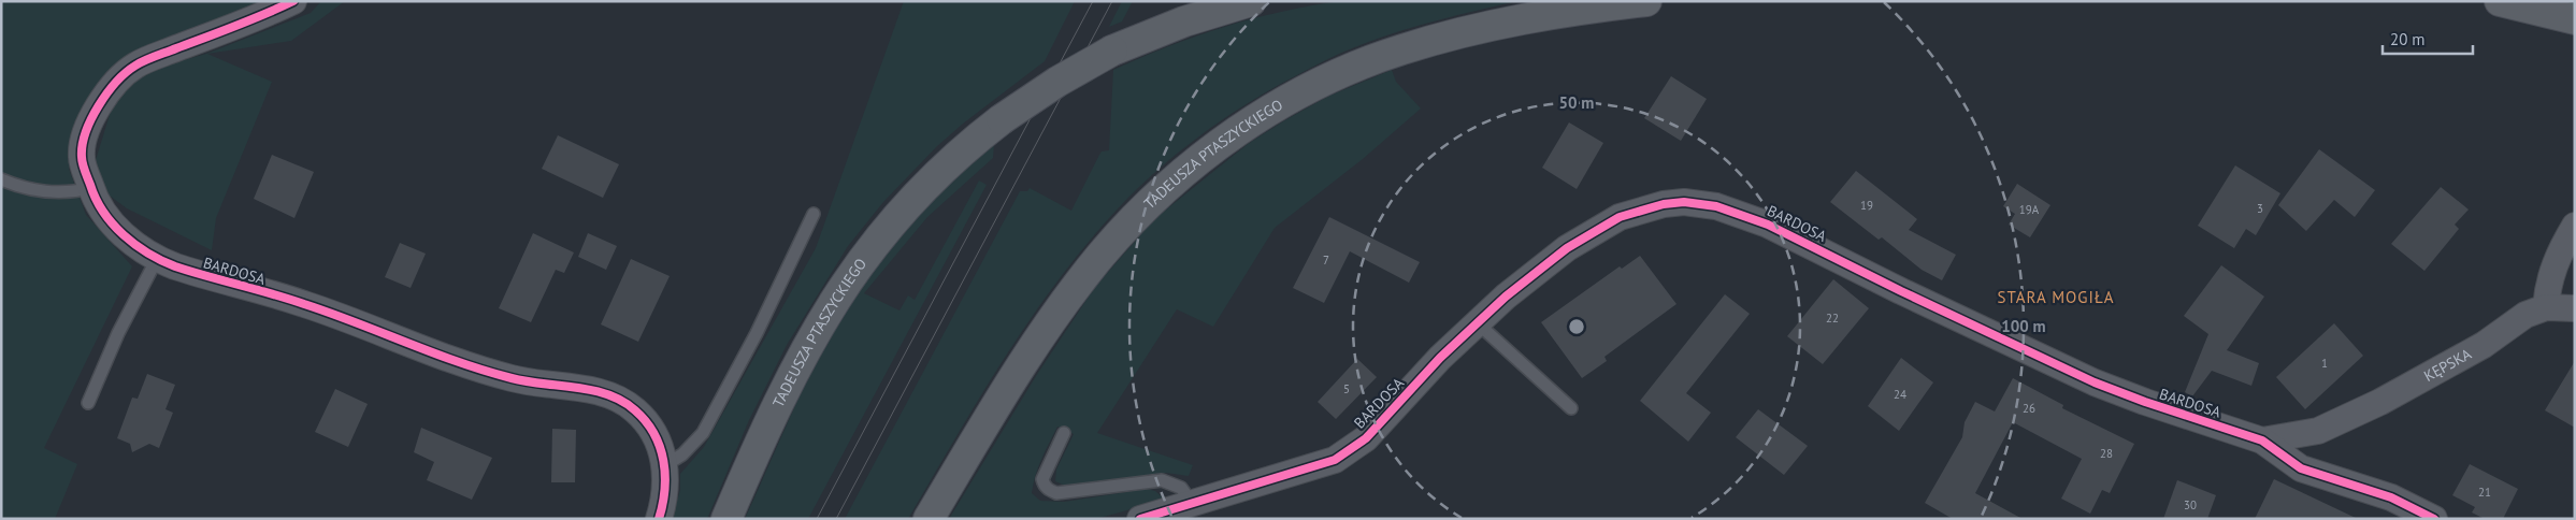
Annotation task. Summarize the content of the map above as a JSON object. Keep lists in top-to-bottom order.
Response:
{
  "streets": {
    "main road": ["TADEUSZA PTASZYCKIEGO"],
    "street": ["BARDOSA", "KĘPSKA"]
  },
  "crossings": [
    ["BARDOSA", "KĘPSKA"]
  ],
  "districts": ["STARA MOGIŁA"],
  "house_numbers": [
    "19",
    "3",
    "19A",
    "7",
    "22",
    "1",
    "5",
    "24",
    "26",
    "28",
    "21",
    "30"
  ],
  "scale_bar": "20 m",
  "rings": ["50 m", "100 m"]
}
